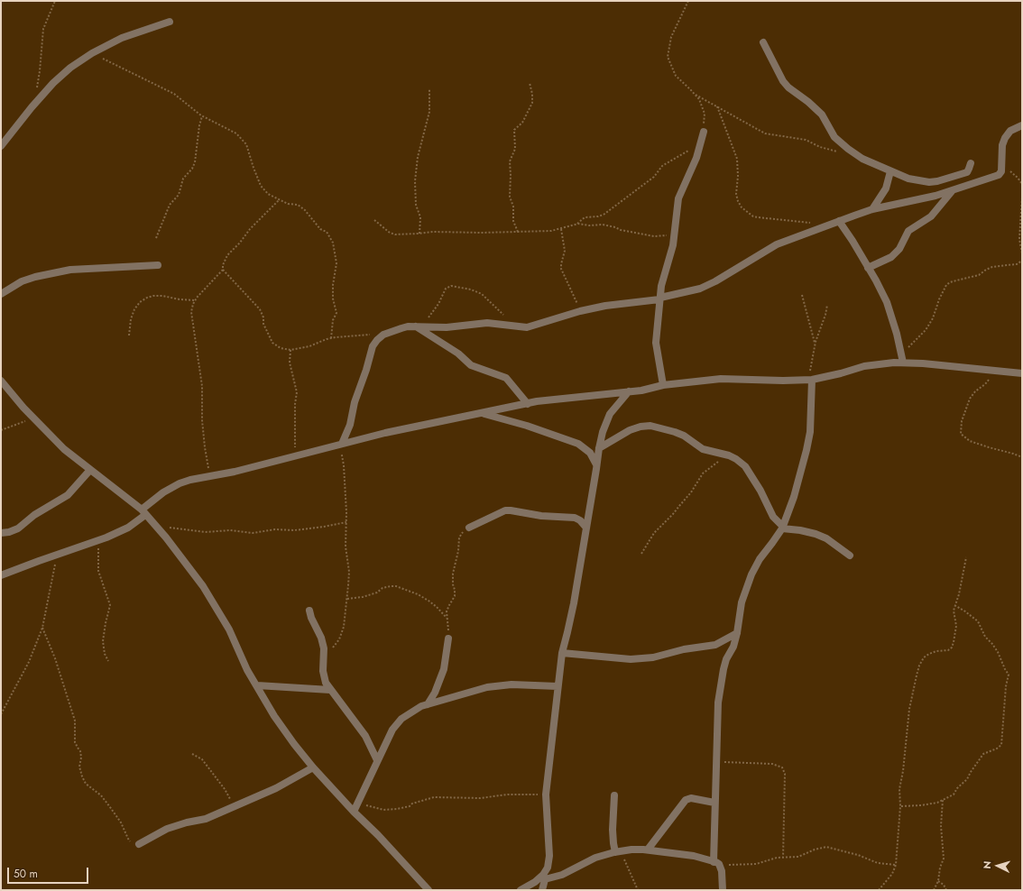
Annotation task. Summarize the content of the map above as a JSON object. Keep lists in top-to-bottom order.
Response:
{
  "scale_bar": "50 m",
  "north": "left"
}
